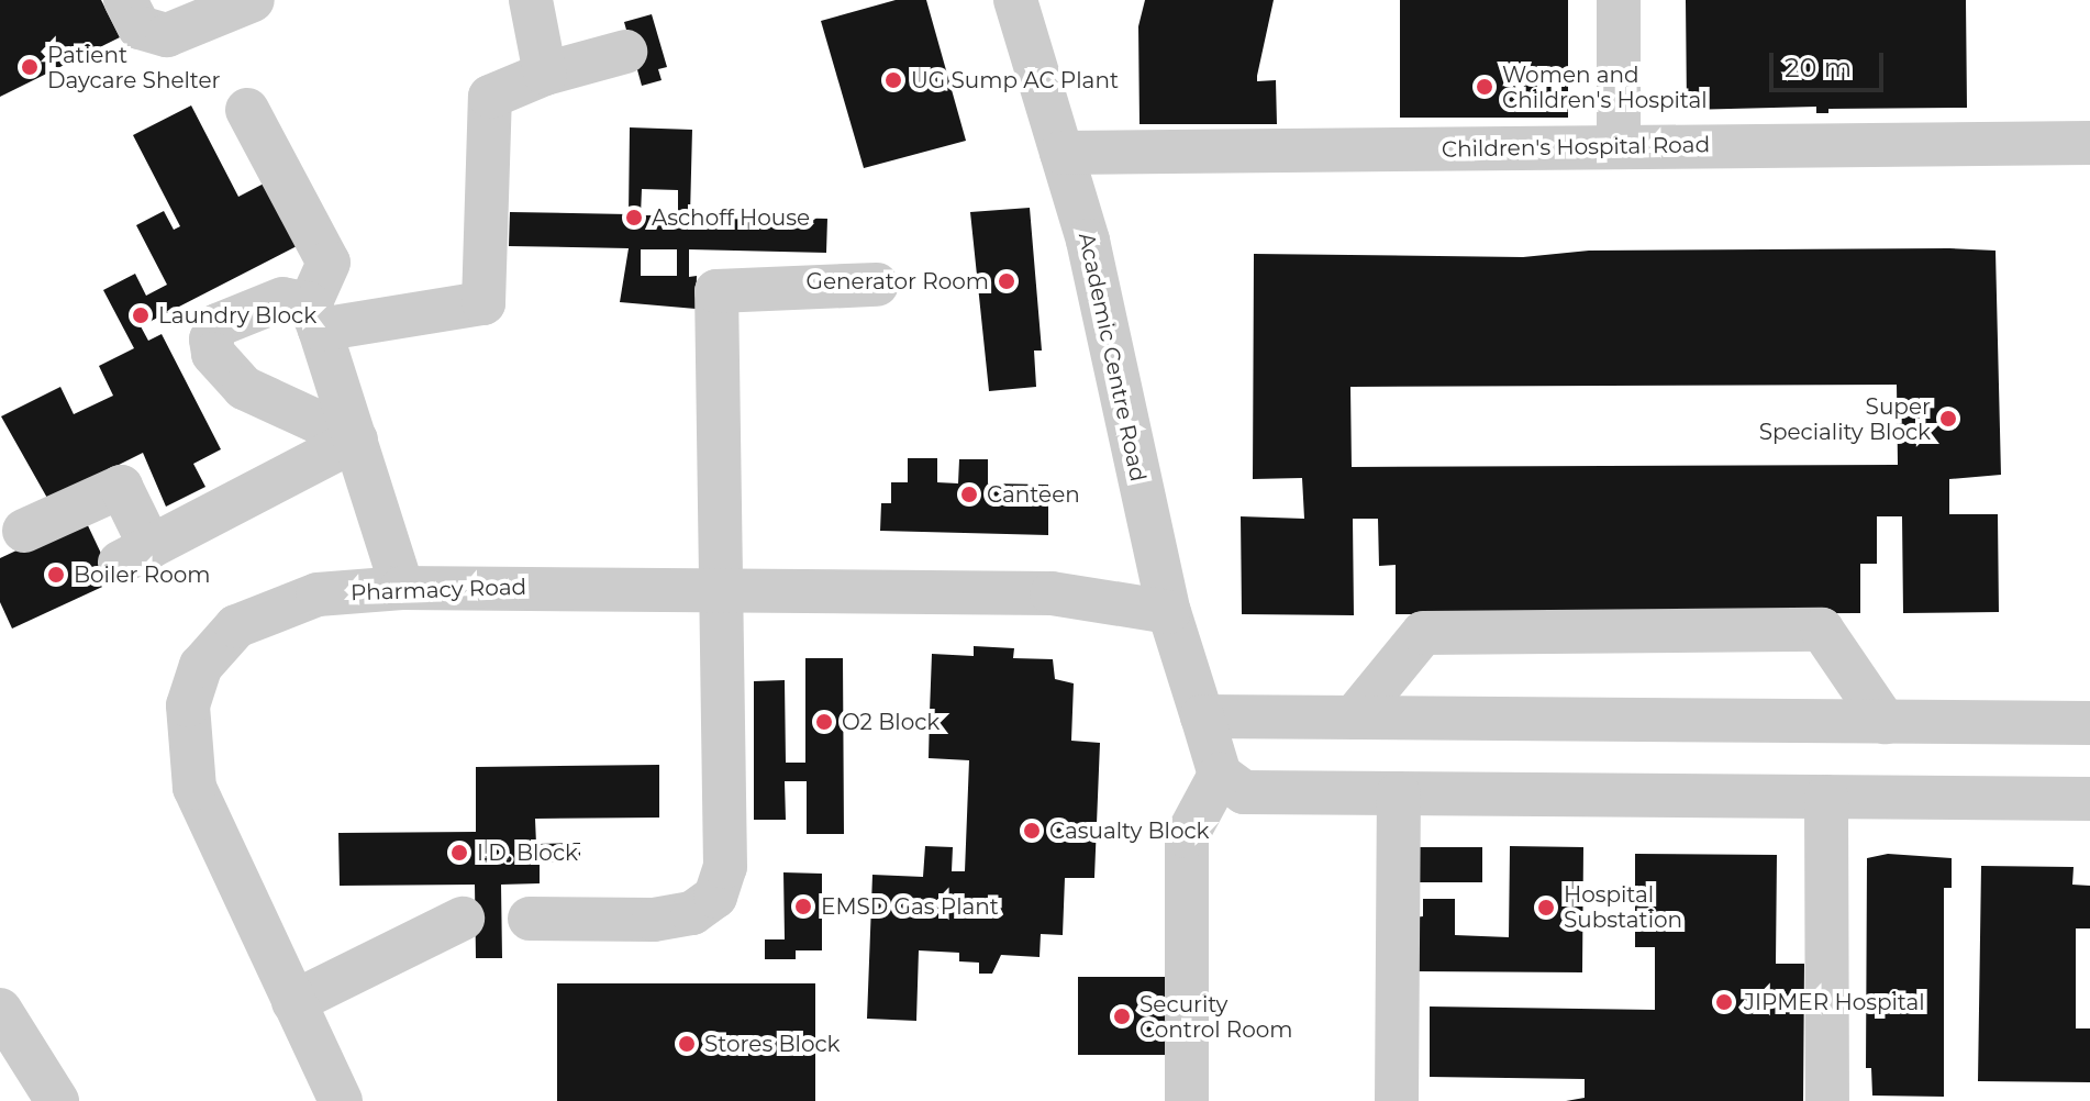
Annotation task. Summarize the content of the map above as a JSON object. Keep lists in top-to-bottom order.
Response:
{
  "streets": {
    "street": ["Children's Hospital Road", "Academic Centre Road", "Pharmacy Road"]
  },
  "crossings": [
    ["Children's Hospital Road", "Academic Centre Road"],
    ["Academic Centre Road", "Pharmacy Road"]
  ],
  "places": [
    "Patient Daycare Shelter",
    "UG Sump AC Plant",
    "Women and Children's Hospital",
    "Aschoff House",
    "Generator Room",
    "Laundry Block",
    "Super Speciality Block",
    "Canteen",
    "Boiler Room",
    "O2 Block",
    "Casualty Block",
    "I.D. Block",
    "EMSD Gas Plant",
    "Hospital Substation",
    "JIPMER Hospital",
    "Security Control Room",
    "Stores Block"
  ],
  "scale_bar": "20 m"
}
